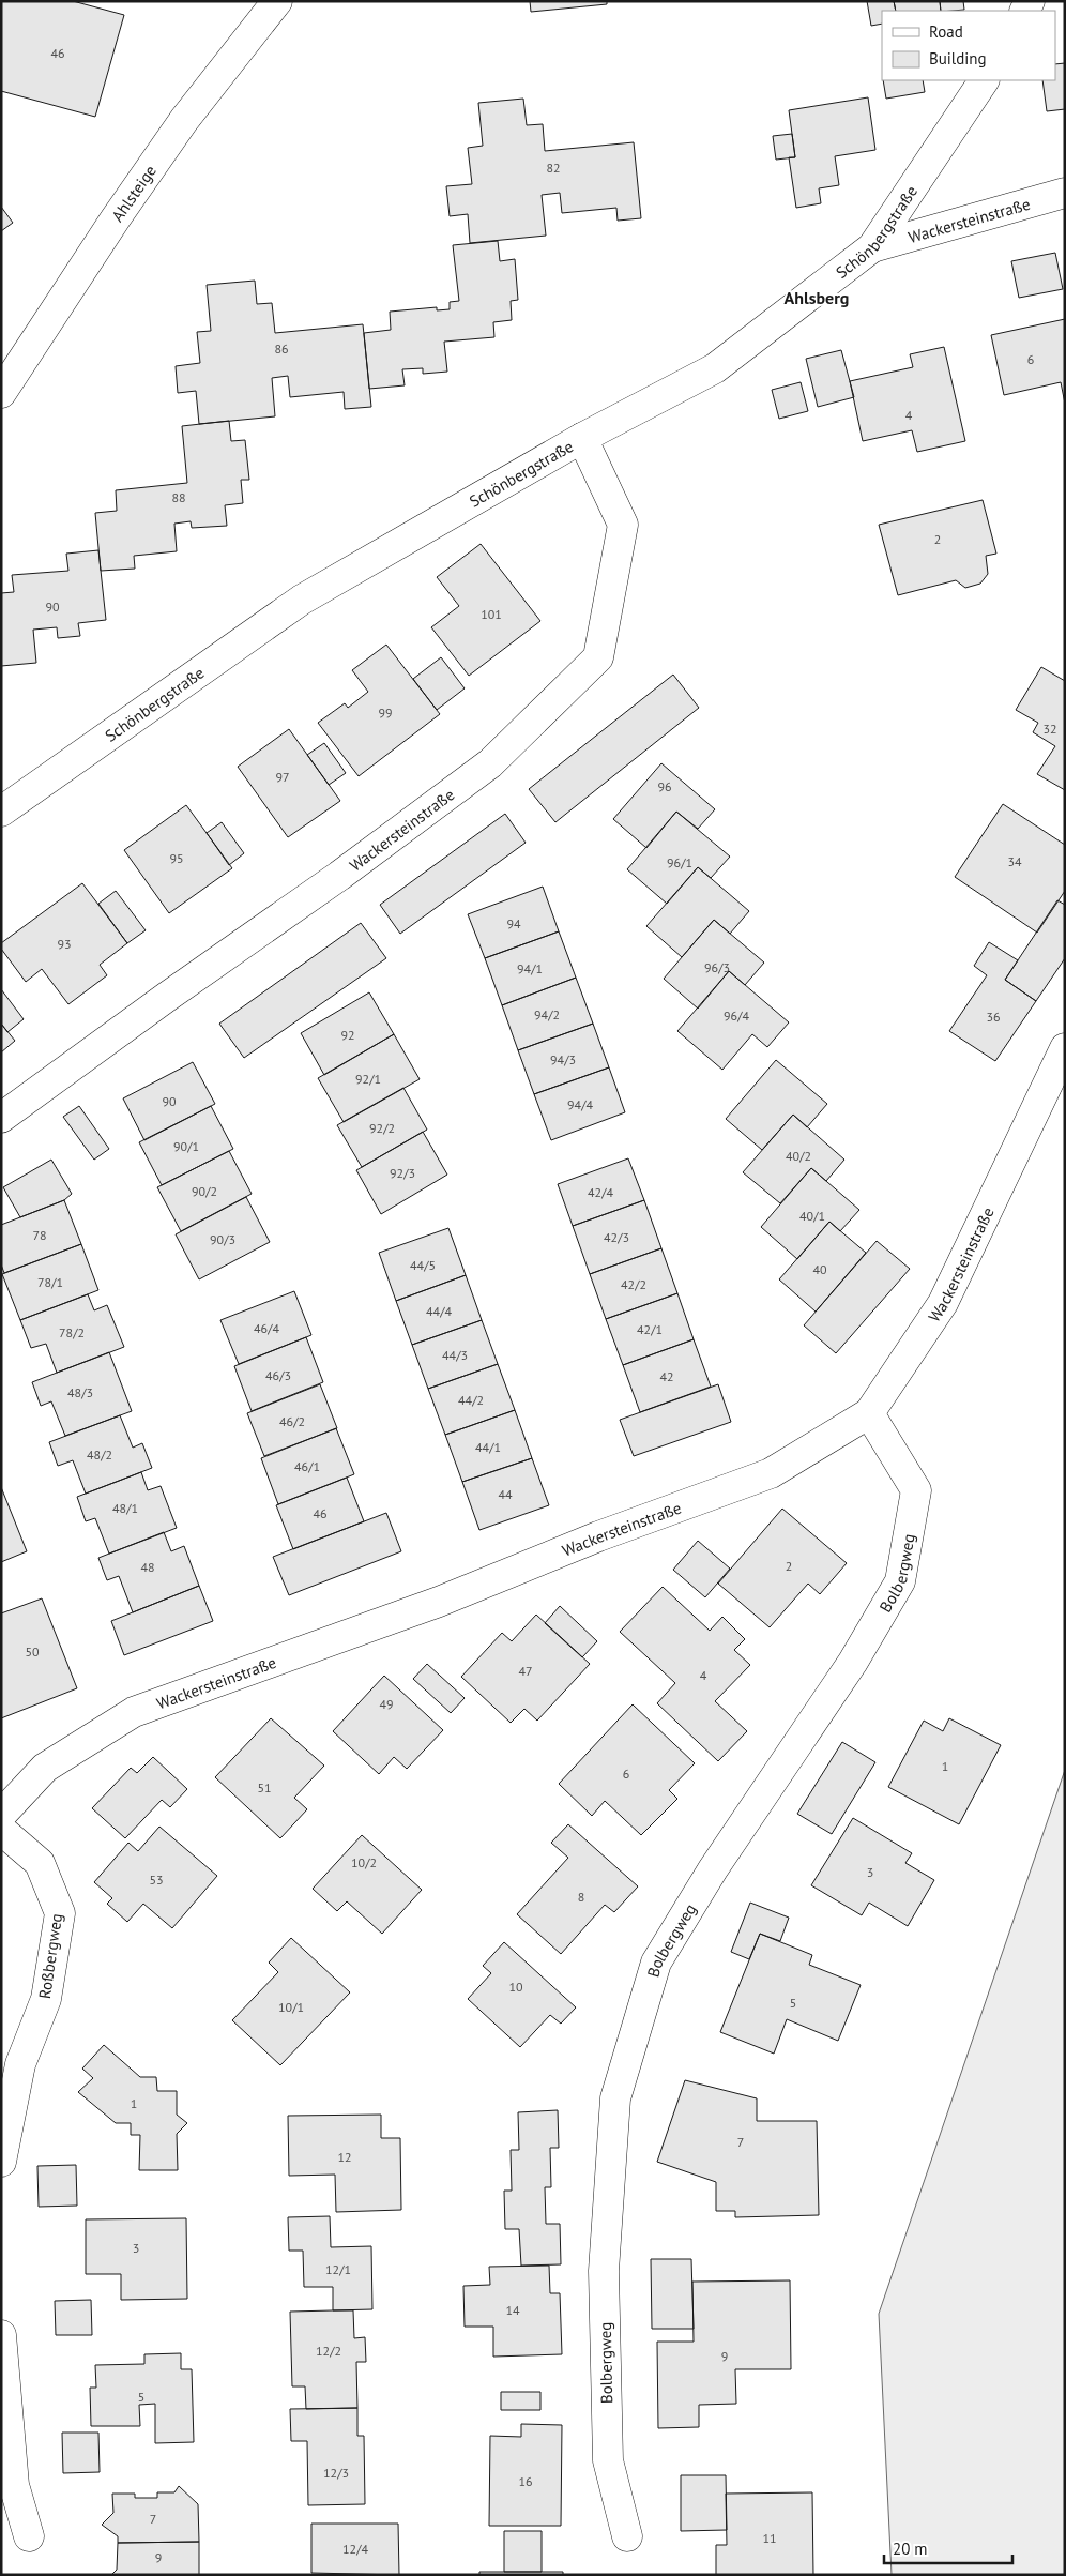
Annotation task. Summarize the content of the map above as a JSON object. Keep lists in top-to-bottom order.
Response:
{
  "streets": {
    "street": [
      "Ahlsteige",
      "Wackersteinstraße",
      "Schönbergstraße",
      "Bolbergweg",
      "Roßbergweg"
    ]
  },
  "crossings": [
    ["Wackersteinstraße", "Schönbergstraße"],
    ["Wackersteinstraße", "Bolbergweg"]
  ],
  "districts": ["Ahlsberg"],
  "house_numbers": [
    "46",
    "82",
    "86",
    "6",
    "4",
    "88",
    "2",
    "90",
    "101",
    "99",
    "32",
    "97",
    "96",
    "95",
    "34",
    "96/1",
    "94",
    "93",
    "96/3",
    "94/1",
    "94/2",
    "96/4",
    "36",
    "92",
    "94/3",
    "92/1",
    "90",
    "94/4",
    "92/2",
    "90/1",
    "40/2",
    "92/3",
    "90/2",
    "42/4",
    "40/1",
    "78",
    "42/3",
    "90/3",
    "44/5",
    "40",
    "78/1",
    "42/2",
    "44/4",
    "46/4",
    "42/1",
    "78/2",
    "44/3",
    "46/3",
    "42",
    "48/3",
    "44/2",
    "46/2",
    "44/1",
    "48/2",
    "46/1",
    "44",
    "48/1",
    "46",
    "2",
    "48",
    "50",
    "47",
    "4",
    "49",
    "1",
    "6",
    "51",
    "10/2",
    "3",
    "53",
    "8",
    "10",
    "5",
    "10/1",
    "1",
    "7",
    "12",
    "3",
    "12/1",
    "14",
    "12/2",
    "9",
    "5",
    "12/3",
    "16",
    "7",
    "11",
    "12/4",
    "9"
  ],
  "legend": ["Road", "Building"],
  "scale_bar": "20 m"
}
